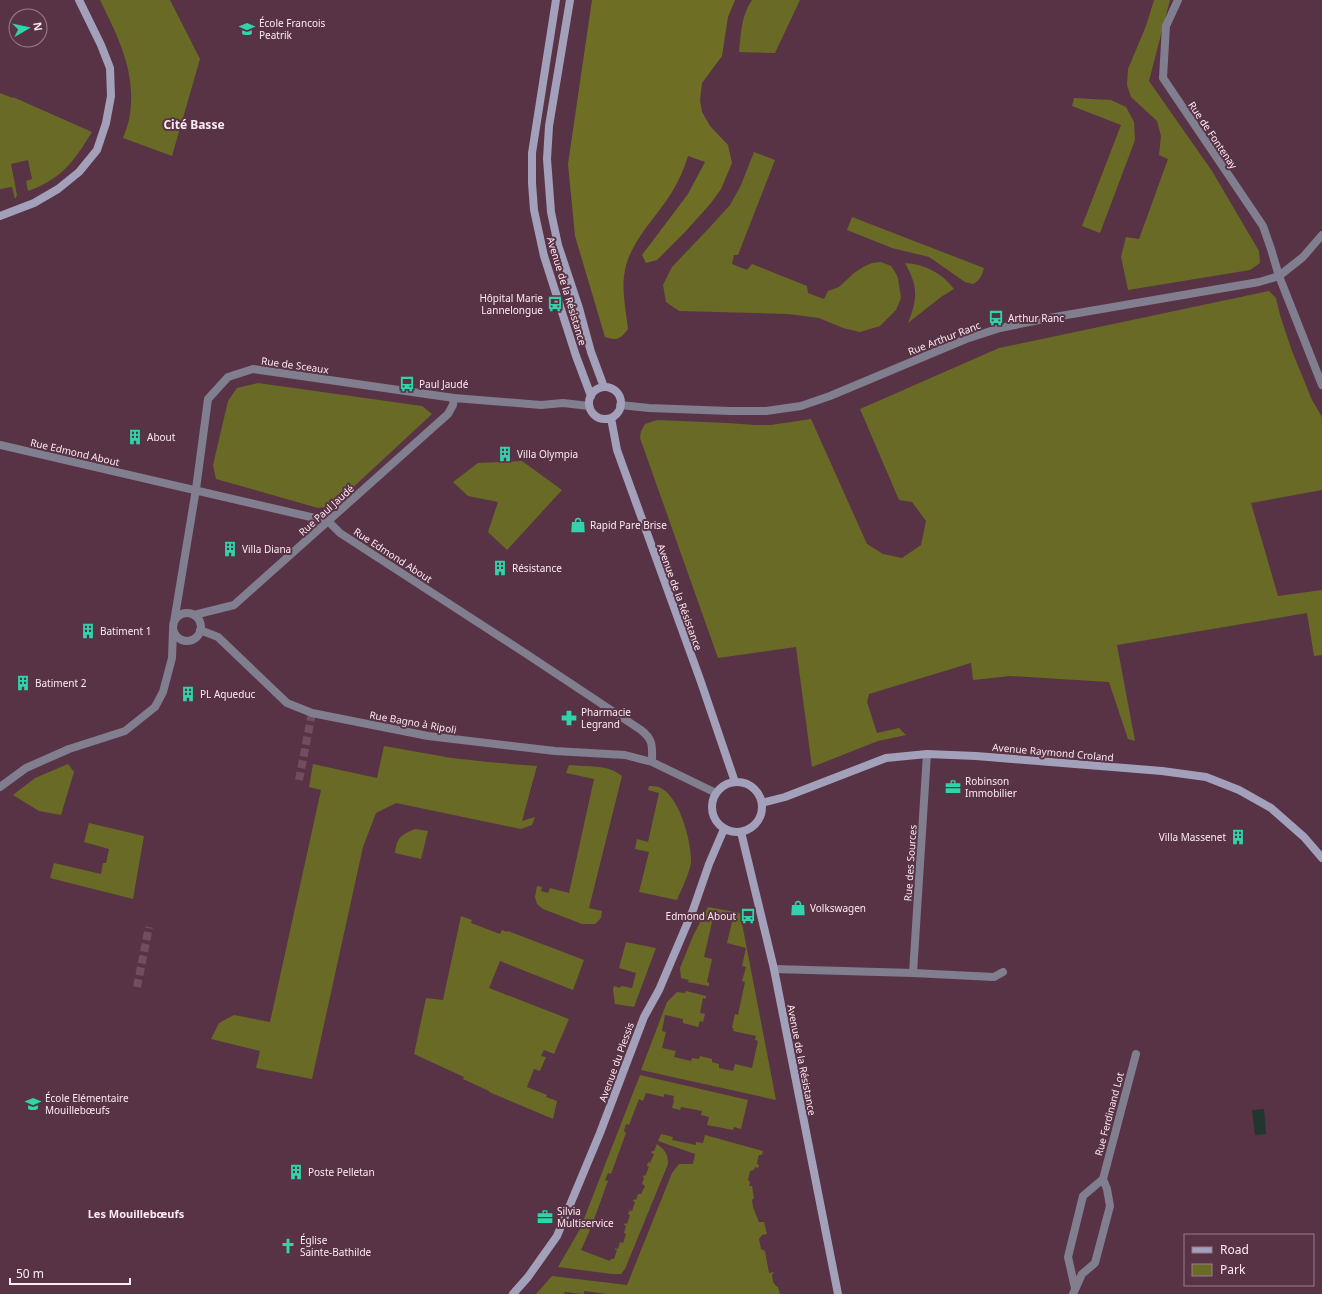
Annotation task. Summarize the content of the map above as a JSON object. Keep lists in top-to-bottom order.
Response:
{
  "streets": {
    "main road": ["Avenue de la Résistance", "Avenue Raymond Croland", "Avenue du Plessis"],
    "street": [
      "Rue de Fontenay",
      "Rue Arthur Ranc",
      "Rue de Sceaux",
      "Rue Edmond About",
      "Rue Paul Jaudé",
      "Rue Bagno à Ripoli",
      "Rue des Sources",
      "Rue Ferdinand Lot"
    ]
  },
  "crossings": [
    ["Rue de Fontenay", "Rue Arthur Ranc"],
    ["Avenue de la Résistance", "Rue Arthur Ranc"],
    ["Avenue de la Résistance", "Rue de Sceaux"],
    ["Avenue de la Résistance", "Avenue Raymond Croland"],
    ["Avenue de la Résistance", "Avenue du Plessis"],
    ["Rue Arthur Ranc", "Rue de Sceaux"],
    ["Rue de Sceaux", "Rue Edmond About"],
    ["Rue de Sceaux", "Rue Paul Jaudé"],
    ["Rue de Sceaux", "Rue Bagno à Ripoli"],
    ["Rue Edmond About", "Rue Paul Jaudé"],
    ["Rue Edmond About", "Rue Bagno à Ripoli"],
    ["Rue Paul Jaudé", "Rue Bagno à Ripoli"],
    ["Avenue Raymond Croland", "Rue des Sources"],
    ["Avenue Raymond Croland", "Avenue du Plessis"]
  ],
  "districts": ["Cité Basse", "Les Mouillebœufs"],
  "places": {
    "school or university": ["École Francois Peatrik", "École Elémentaire Mouillebœufs"],
    "bus stop": [
      "Hôpital Marie Lannelongue",
      "Arthur Ranc",
      "Paul Jaudé",
      "Edmond About"
    ],
    "building": [
      "About",
      "Villa Olympia",
      "Villa Diana",
      "Résistance",
      "Batiment 1",
      "Batiment 2",
      "PL Aqueduc",
      "Villa Massenet",
      "Poste Pelletan"
    ],
    "shop": ["Rapid Pare Brise", "Volkswagen"],
    "pharmacy": ["Pharmacie Legrand"],
    "office": ["Robinson Immobilier", "Silvia Multiservice"],
    "church": ["Église Sainte-Bathilde"]
  },
  "legend": ["Road", "Park"],
  "scale_bar": "50 m",
  "north": "right"
}
